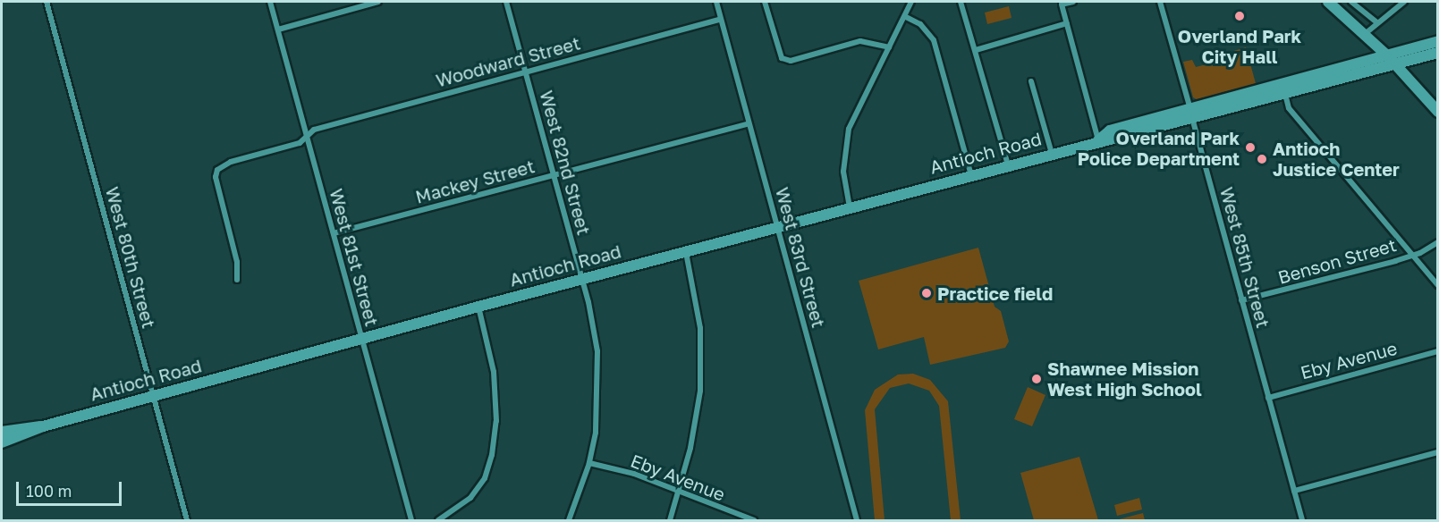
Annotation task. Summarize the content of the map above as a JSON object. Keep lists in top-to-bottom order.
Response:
{
  "streets": {
    "main road": ["Antioch Road"],
    "street": [
      "Woodward Street",
      "West 82nd Street",
      "Mackey Street",
      "West 80th Street",
      "West 81st Street",
      "West 83rd Street",
      "West 85th Street",
      "Benson Street",
      "Eby Avenue"
    ]
  },
  "crossings": [
    ["Woodward Street", "West 82nd Street"],
    ["Woodward Street", "West 81st Street"],
    ["Woodward Street", "West 83rd Street"],
    ["Antioch Road", "West 82nd Street"],
    ["Antioch Road", "West 80th Street"],
    ["Antioch Road", "West 81st Street"],
    ["Antioch Road", "West 83rd Street"],
    ["Antioch Road", "West 85th Street"],
    ["West 82nd Street", "Mackey Street"],
    ["West 82nd Street", "Eby Avenue"],
    ["Mackey Street", "West 81st Street"],
    ["Mackey Street", "West 83rd Street"],
    ["West 85th Street", "Benson Street"],
    ["West 85th Street", "Eby Avenue"]
  ],
  "places": [
    "Overland Park City Hall",
    "Overland Park Police Department",
    "Antioch Justice Center",
    "Practice field",
    "Shawnee Mission West High School"
  ],
  "scale_bar": "100 m"
}
